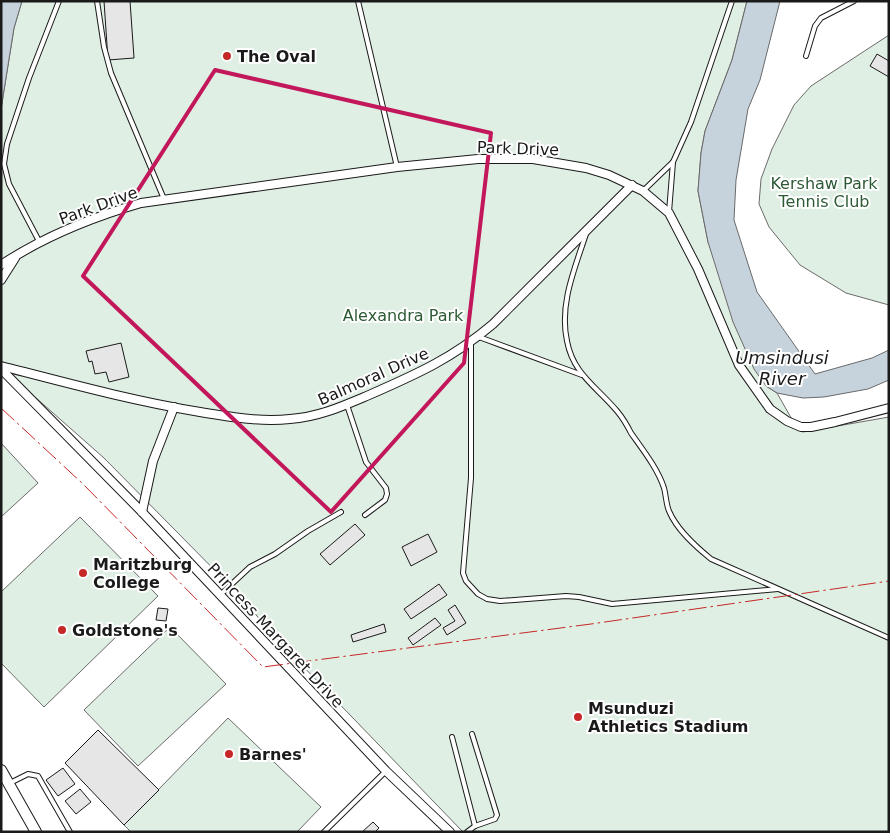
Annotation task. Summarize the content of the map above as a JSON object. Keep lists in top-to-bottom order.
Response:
{
  "streets": {
    "street": ["Park Drive", "Balmoral Drive", "Princess Margaret Drive"]
  },
  "crossings": [
    ["Park Drive", "Balmoral Drive"],
    ["Balmoral Drive", "Princess Margaret Drive"]
  ],
  "water": ["Umsindusi River"],
  "parks": ["Kershaw Park Tennis Club", "Alexandra Park"],
  "places": [
    "The Oval",
    "Maritzburg College",
    "Goldstone's",
    "Msunduzi Athletics Stadium",
    "Barnes'"
  ]
}
